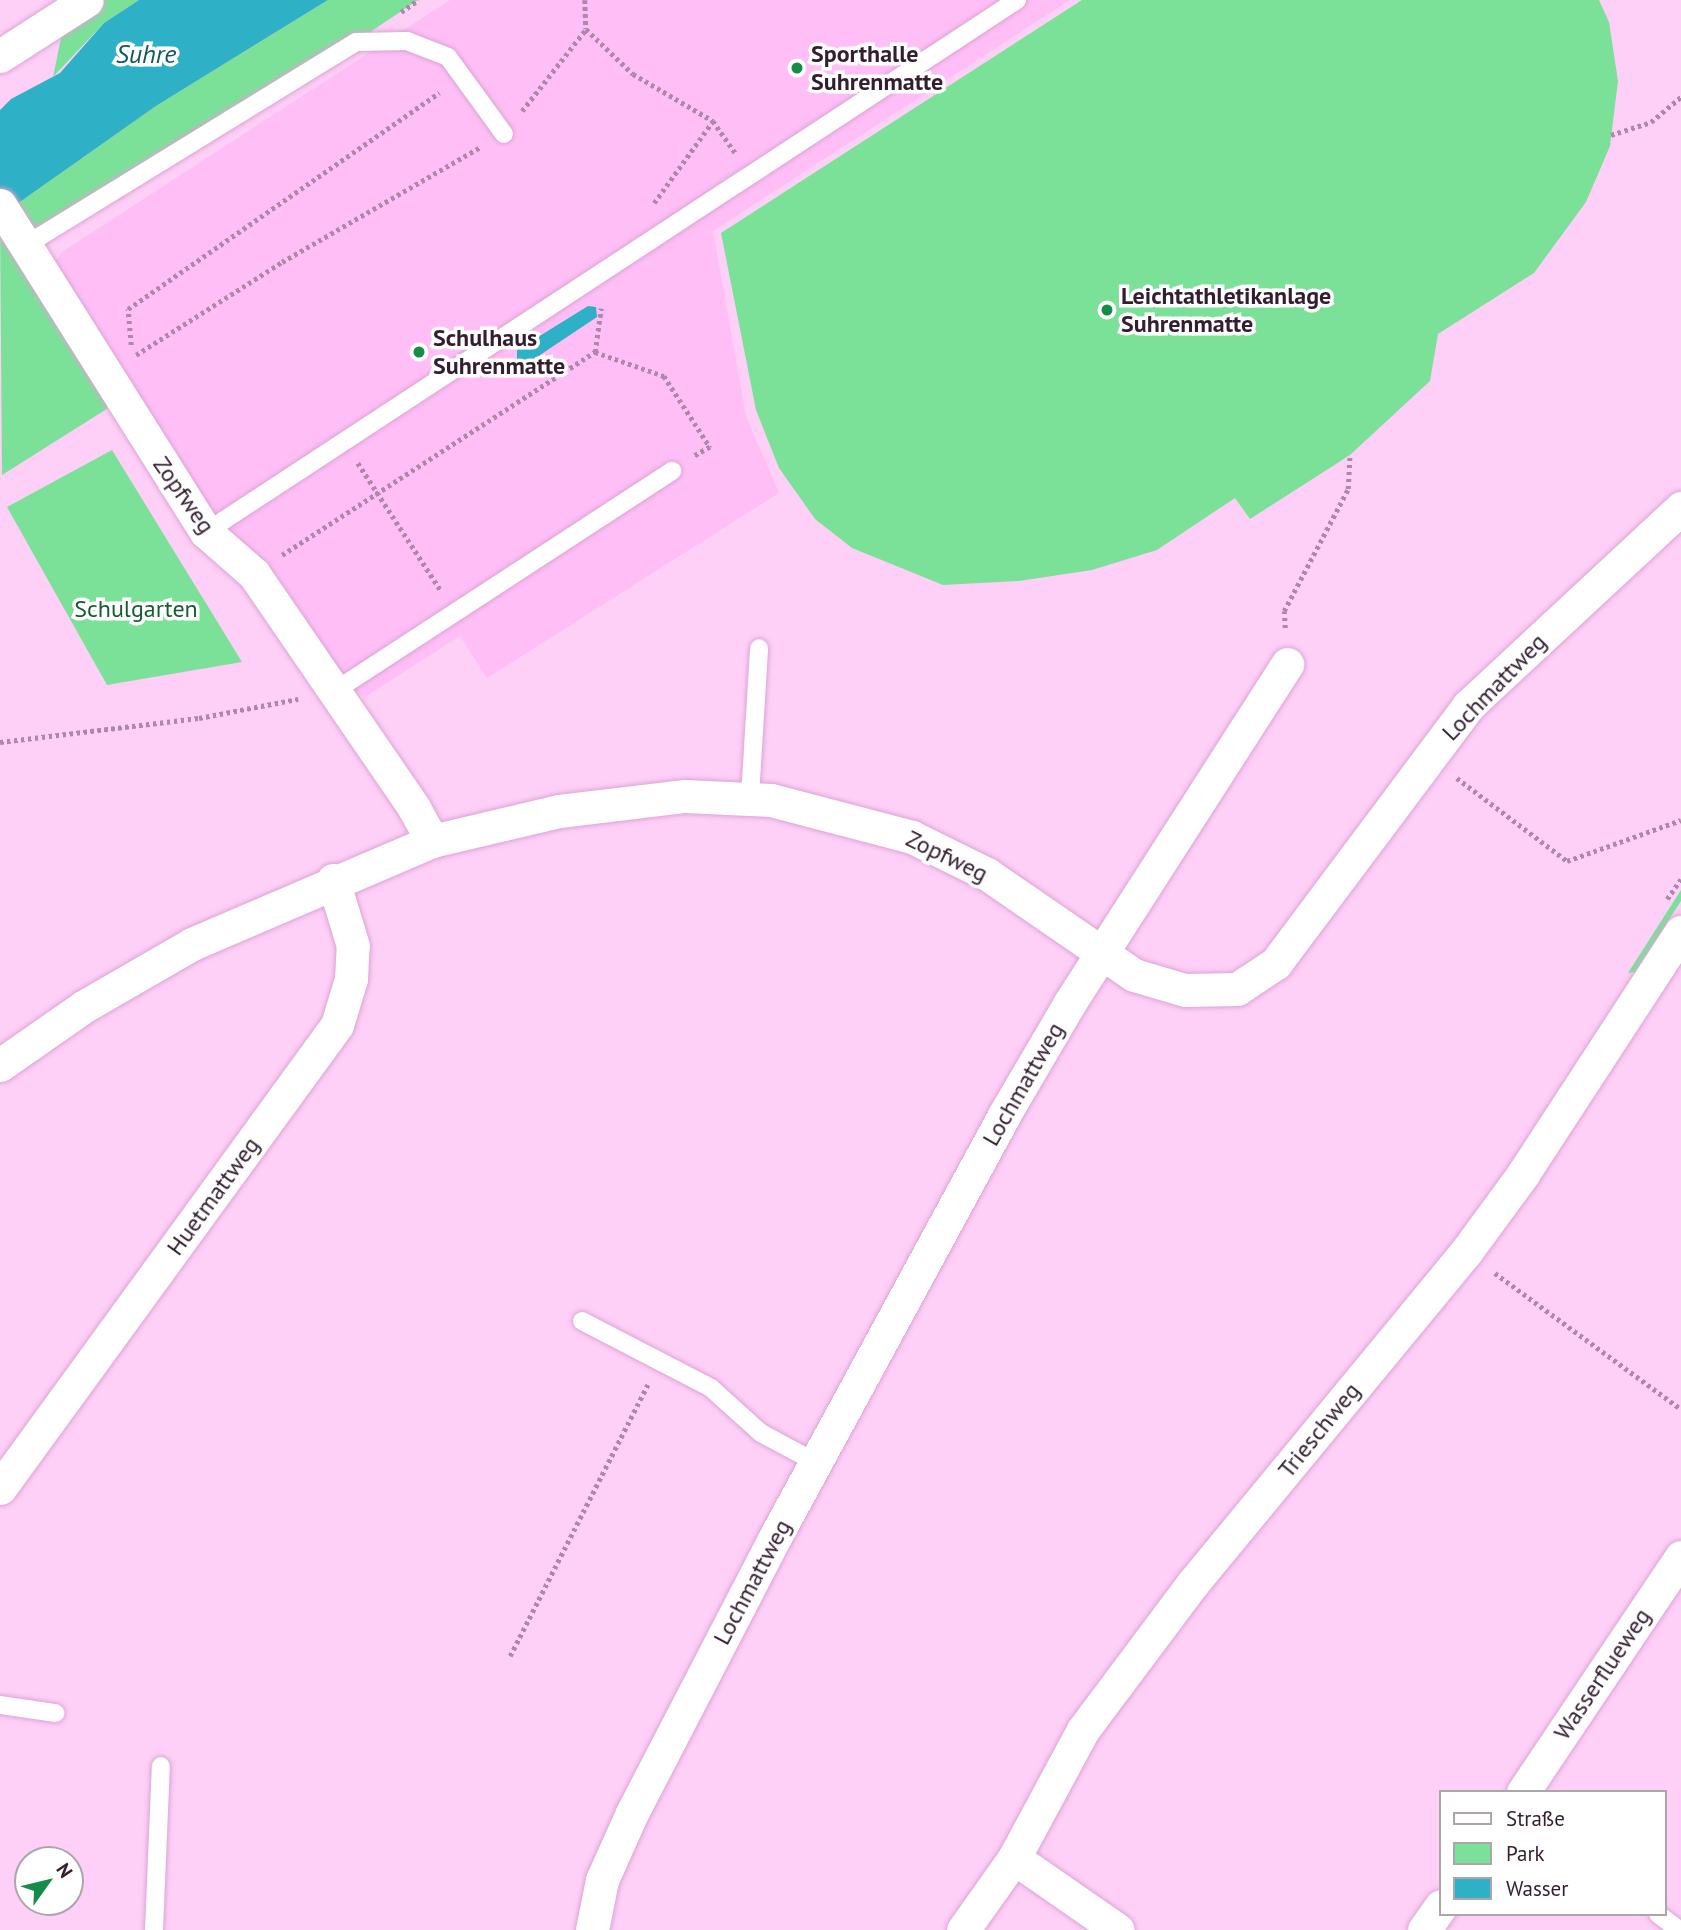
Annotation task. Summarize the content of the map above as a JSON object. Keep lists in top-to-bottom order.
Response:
{
  "streets": {
    "street": [
      "Zopfweg",
      "Lochmattweg",
      "Huetmattweg",
      "Trieschweg",
      "Wasserflueweg"
    ]
  },
  "crossings": [
    ["Zopfweg", "Lochmattweg"],
    ["Zopfweg", "Huetmattweg"]
  ],
  "water": ["Suhre"],
  "parks": ["Schulgarten"],
  "places": ["Sporthalle Suhrenmatte", "Leichtathletikanlage Suhrenmatte", "Schulhaus Suhrenmatte"],
  "legend": ["Straße", "Park", "Wasser"],
  "north": "top right"
}
